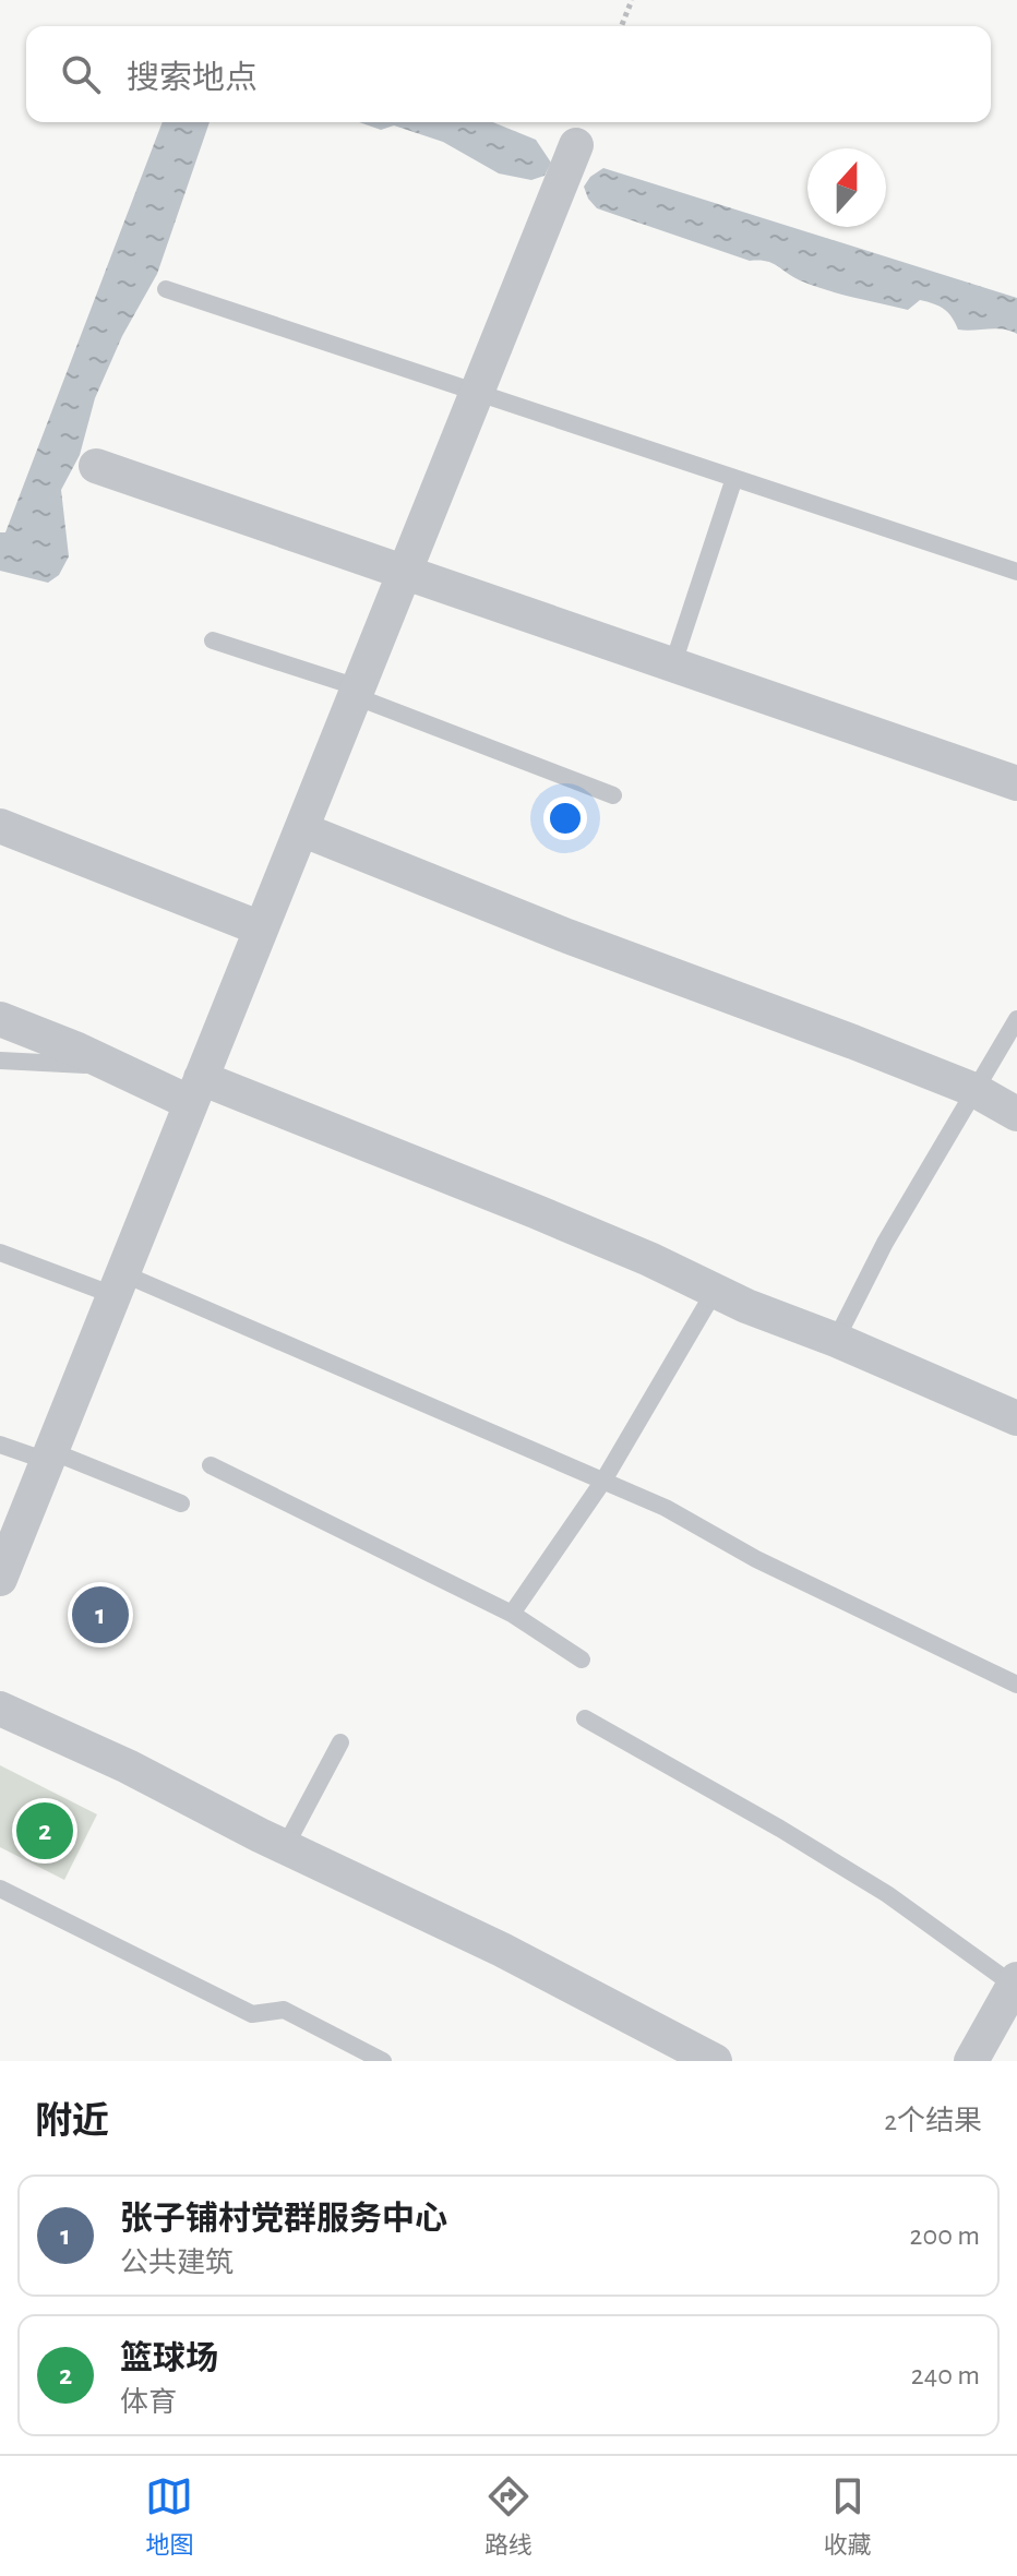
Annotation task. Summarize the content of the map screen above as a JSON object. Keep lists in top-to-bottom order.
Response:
{
  "north": "top",
  "page": {
    "search": "搜索地点",
    "pins": ["1", "2"],
    "heading": ["附近", "2个结果"],
    "list": [
      {
        "mark": "1",
        "name": "张子铺村党群服务中心",
        "note": "公共建筑",
        "value": "200 m"
      },
      {
        "mark": "2",
        "name": "篮球场",
        "note": "体育",
        "value": "240 m"
      }
    ],
    "nav": ["地图", "路线", "收藏"]
  }
}
